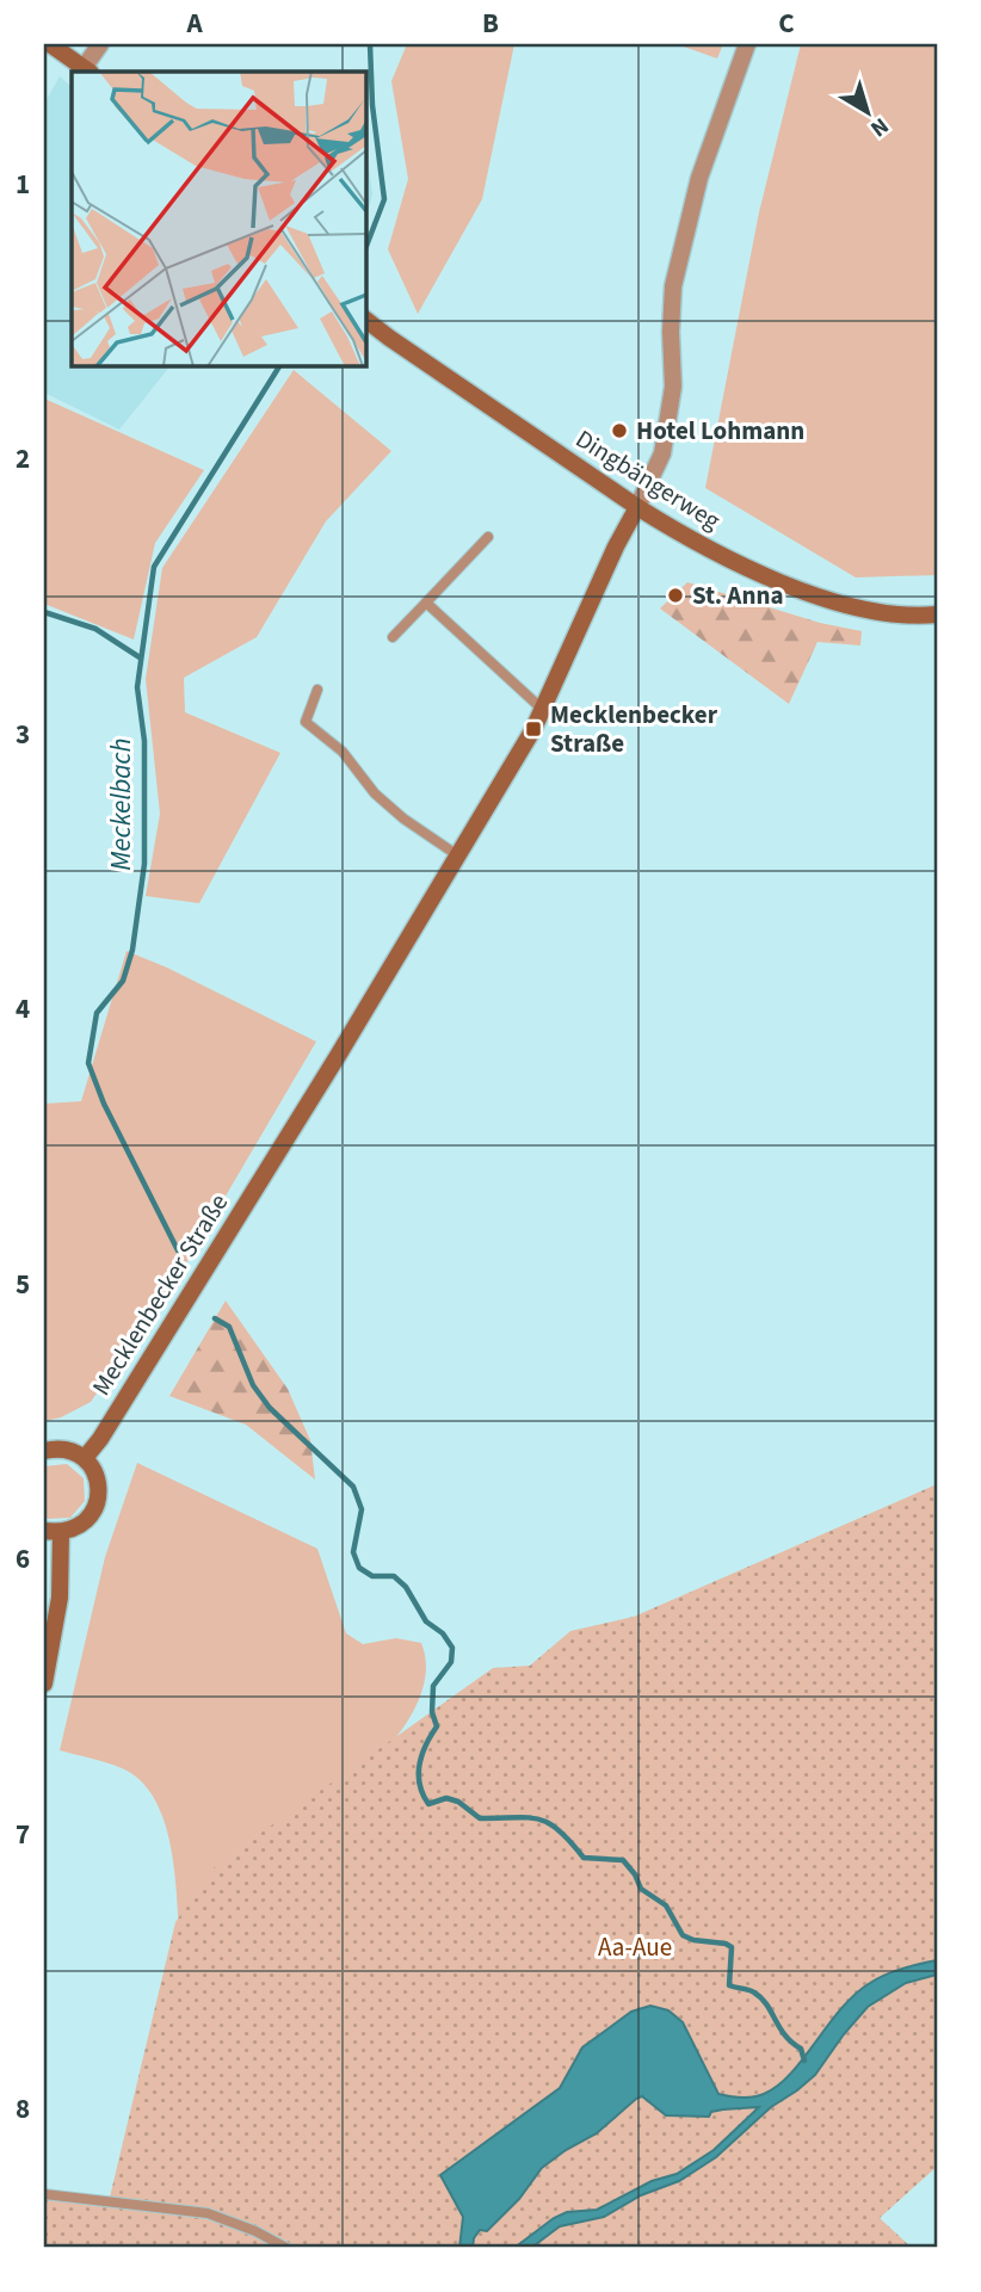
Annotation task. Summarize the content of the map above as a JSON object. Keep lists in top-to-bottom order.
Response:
{
  "streets": {
    "main road": ["Dingbängerweg", "Mecklenbecker Straße"]
  },
  "crossings": [
    ["Dingbängerweg", "Mecklenbecker Straße"]
  ],
  "water": ["Meckelbach"],
  "parks": ["Aa-Aue"],
  "places": {
    "other": ["Hotel Lohmann", "St. Anna"],
    "transit": ["Mecklenbecker Straße"]
  },
  "north": "bottom right",
  "grid": {
    "columns": ["A", "B", "C"],
    "rows": [
      "1",
      "2",
      "3",
      "4",
      "5",
      "6",
      "7",
      "8"
    ]
  }
}
